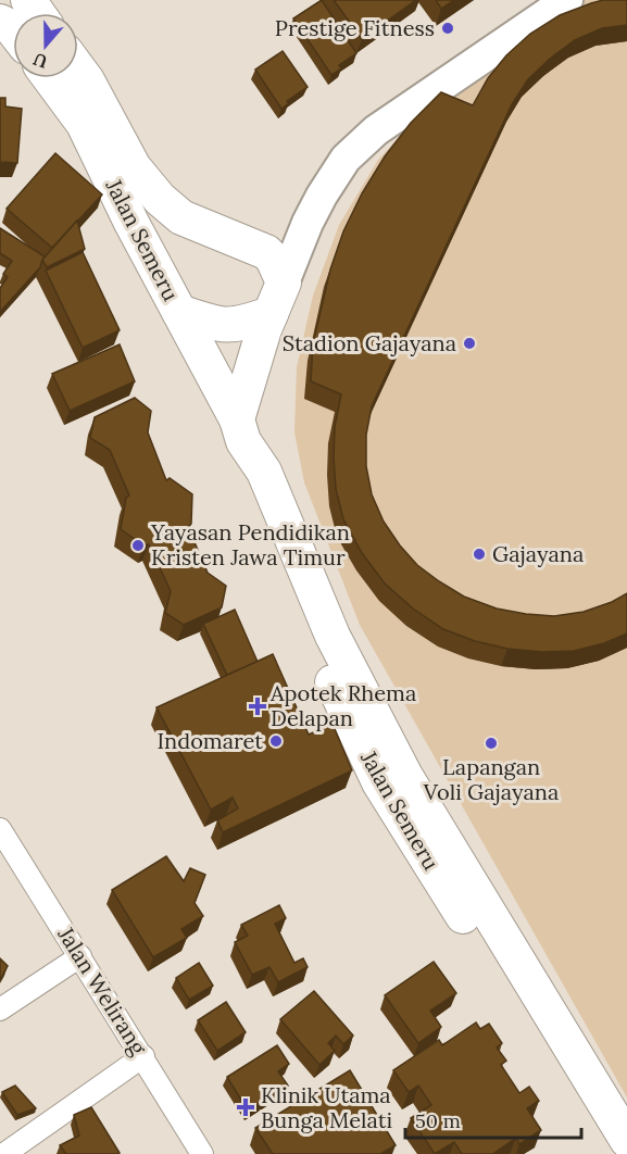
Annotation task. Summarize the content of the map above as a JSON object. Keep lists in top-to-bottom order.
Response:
{
  "streets": {
    "main road": ["Jalan Semeru"],
    "street": ["Jalan Welirang"]
  },
  "places": {
    "other": [
      "Prestige Fitness",
      "Stadion Gajayana",
      "Yayasan Pendidikan Kristen Jawa Timur",
      "Gajayana",
      "Indomaret",
      "Lapangan Voli Gajayana"
    ],
    "health": ["Apotek Rhema Delapan", "Klinik Utama Bunga Melati"]
  },
  "scale_bar": "50 m",
  "north": "bottom"
}
